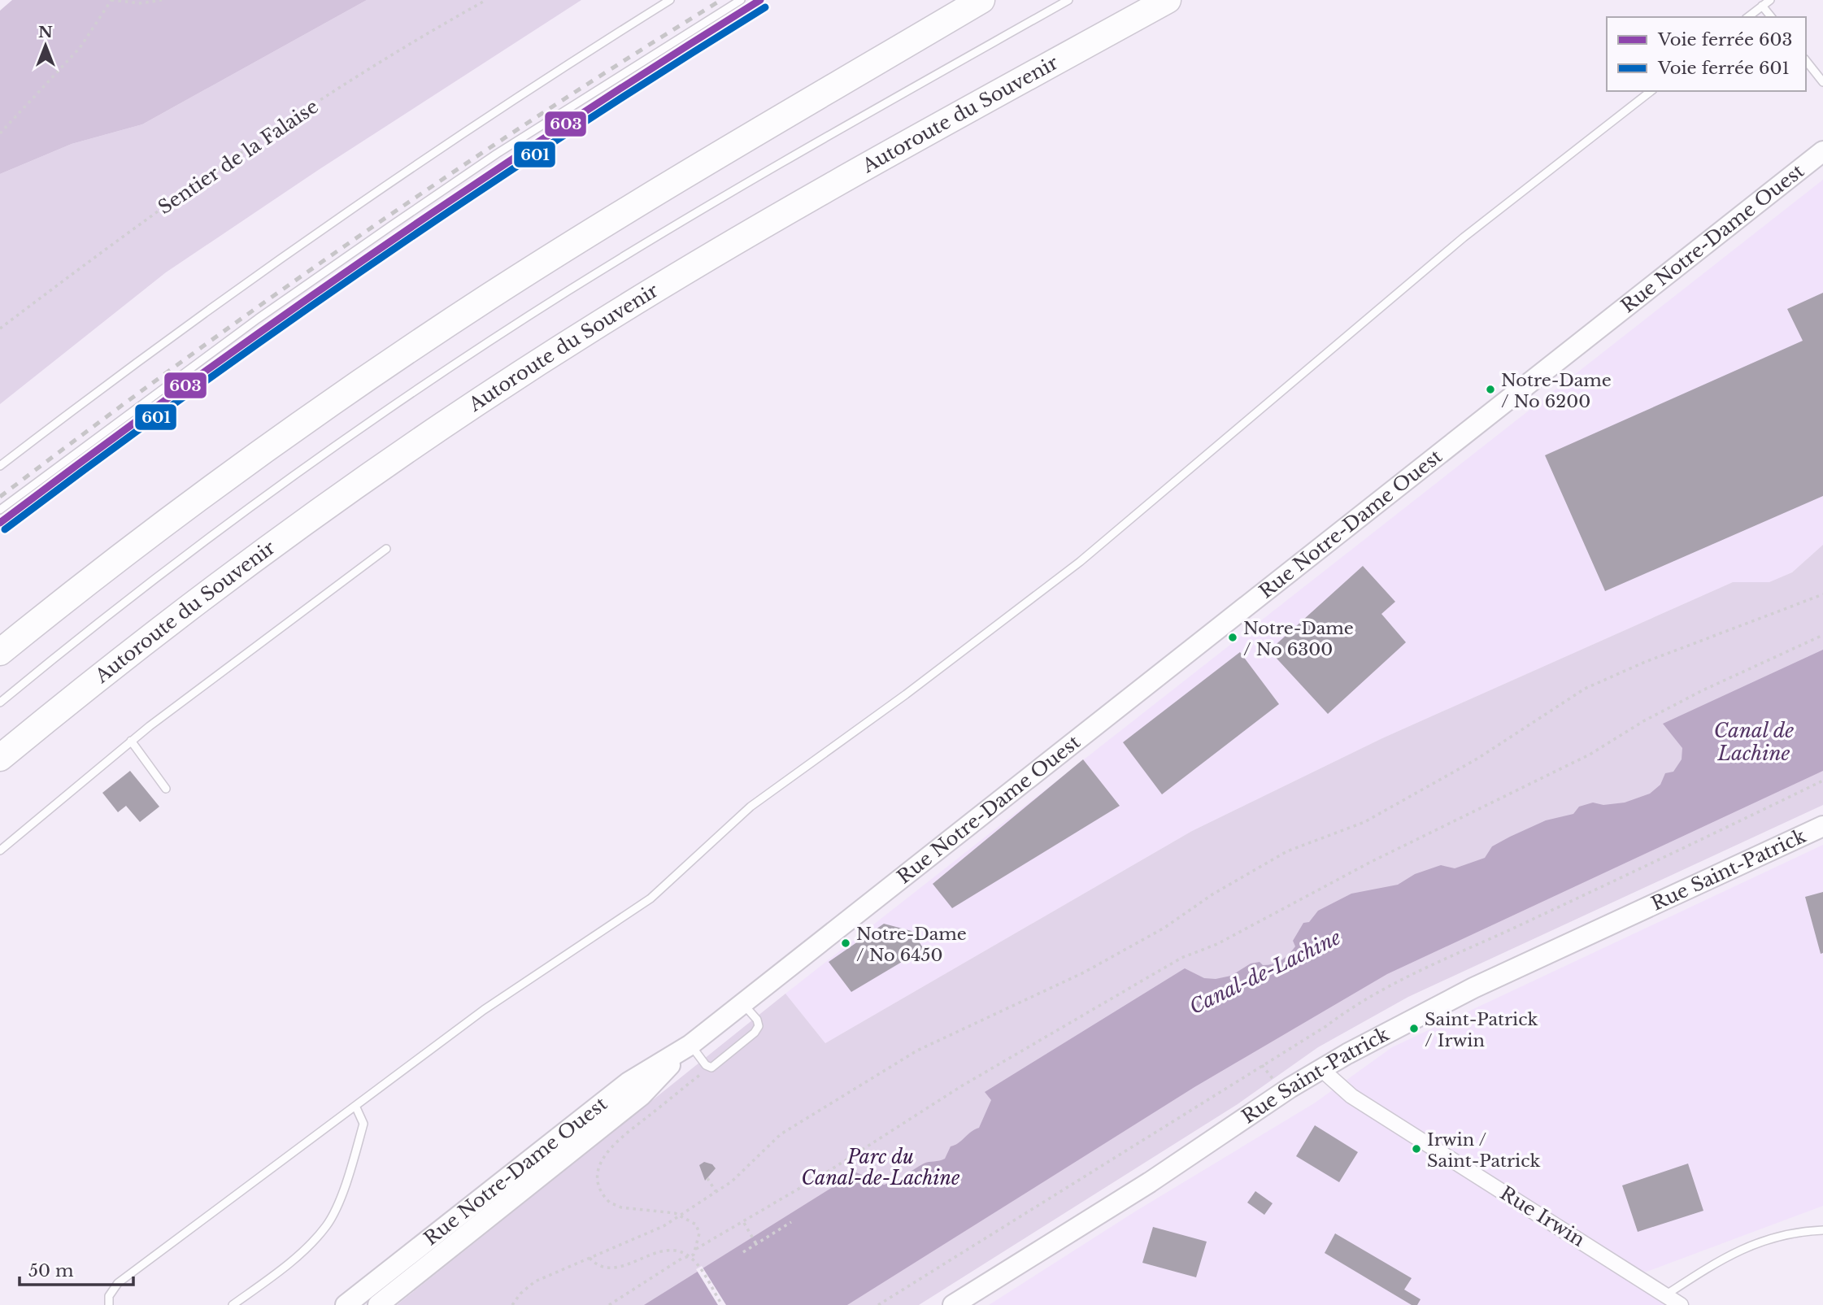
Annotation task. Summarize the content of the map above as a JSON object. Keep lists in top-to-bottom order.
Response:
{
  "streets": {
    "highway": ["Autoroute du Souvenir"],
    "main road": ["Rue Notre-Dame Ouest", "Rue Saint-Patrick"],
    "street": ["Rue Irwin"],
    "path": ["Sentier de la Falaise"]
  },
  "crossings": [
    ["Rue Saint-Patrick", "Rue Irwin"]
  ],
  "water": ["Canal de Lachine", "Canal-de-Lachine"],
  "parks": ["Parc du Canal-de-Lachine"],
  "places": [
    "Notre-Dame / No 6200",
    "Notre-Dame / No 6300",
    "Notre-Dame / No 6450",
    "Saint-Patrick / Irwin",
    "Irwin / Saint-Patrick"
  ],
  "lines": ["rail line 603", "rail line 601"],
  "legend": ["Voie ferrée 603", "Voie ferrée 601"],
  "scale_bar": "50 m",
  "north": "top"
}
